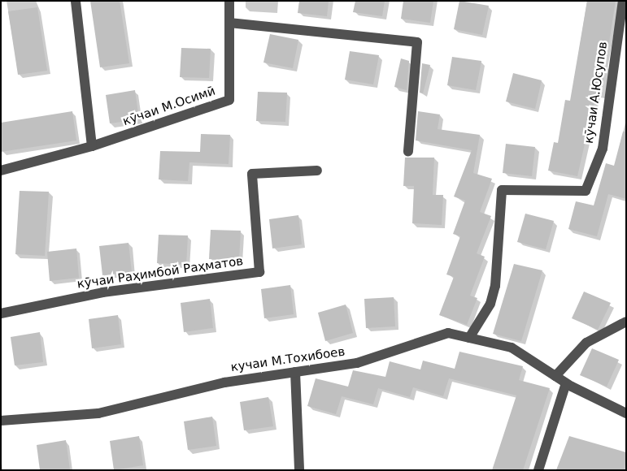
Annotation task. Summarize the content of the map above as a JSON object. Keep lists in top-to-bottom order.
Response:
{
  "streets": {
    "street": [
      "кӯчаи А.Юсупов",
      "кӯчаи М.Осимӣ",
      "кӯчаи Раҳимбой Раҳматов",
      "кучаи М.Тохибоев"
    ]
  },
  "crossings": [
    ["кӯчаи А.Юсупов", "кучаи М.Тохибоев"]
  ]
}
